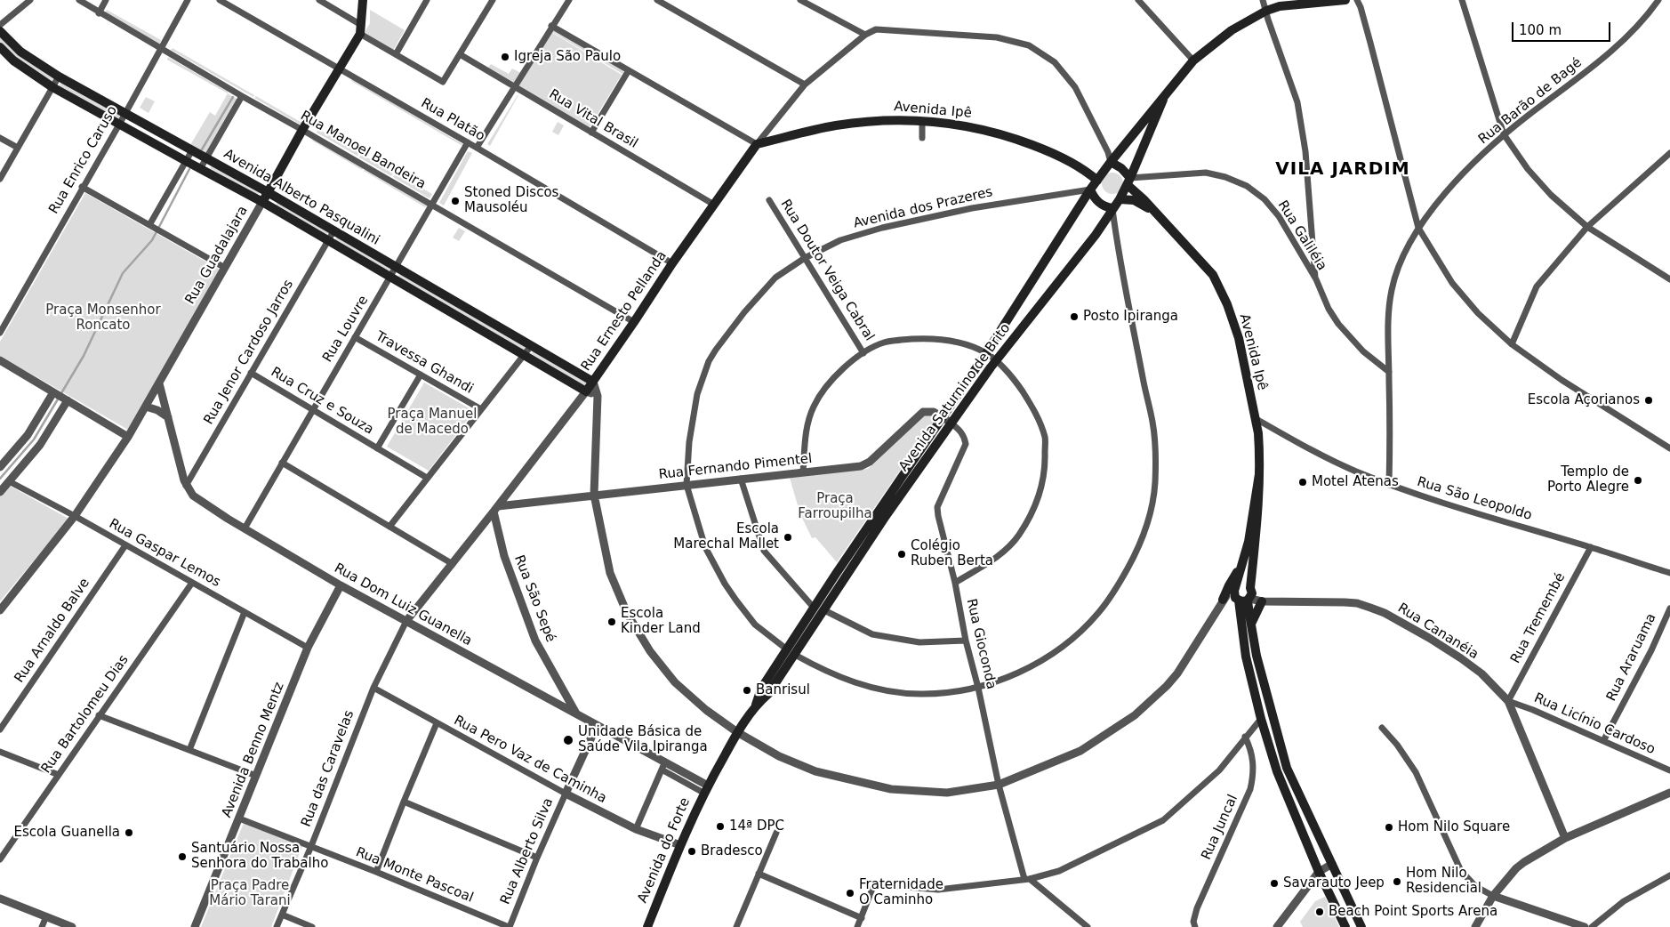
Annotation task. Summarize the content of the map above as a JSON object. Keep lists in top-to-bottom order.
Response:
{
  "streets": {
    "main road": [
      "Avenida Ipê",
      "Avenida Alberto Pasqualini",
      "Rua Guadalajara",
      "Rua Ernesto Pellanda",
      "Avenida Saturnino de Brito",
      "Avenida do Forte"
    ],
    "street": [
      "Rua Barão de Bagé",
      "Rua Vital Brasil",
      "Rua Platão",
      "Rua Manoel Bandeira",
      "Rua Enrico Caruso",
      "Avenida dos Prazeres",
      "Rua Galiléia",
      "Rua Doutor Veiga Cabral",
      "Rua Louvre",
      "Rua Jenor Cardoso Jarros",
      "Travessa Ghandi",
      "Rua Cruz e Souza",
      "Rua Fernando Pimentel",
      "Rua São Leopoldo",
      "Rua Gaspar Lemos",
      "Rua São Sepé",
      "Rua Dom Luiz Guanella",
      "Rua Tremembé",
      "Rua Arnaldo Balve",
      "Rua Cananéia",
      "Rua Gioconda",
      "Rua Araruama",
      "Rua Bartolomeu Dias",
      "Rua Licínio Cardoso",
      "Avenida Benno Mentz",
      "Rua Pero Vaz de Caminha",
      "Rua das Caravelas",
      "Rua Juncal",
      "Rua Alberto Silva",
      "Rua Monte Pascoal"
    ]
  },
  "crossings": [
    ["Rua Barão de Bagé", "Rua Galiléia"],
    ["Rua Barão de Bagé", "Rua São Leopoldo"],
    ["Avenida Ipê", "Rua Galiléia"],
    ["Avenida Ipê", "Rua Ernesto Pellanda"],
    ["Avenida Ipê", "Avenida Saturnino de Brito"],
    ["Avenida Ipê", "Rua São Leopoldo"],
    ["Avenida Ipê", "Rua Cananéia"],
    ["Rua Vital Brasil", "Rua Ernesto Pellanda"],
    ["Rua Platão", "Rua Guadalajara"],
    ["Rua Platão", "Rua Ernesto Pellanda"],
    ["Rua Platão", "Rua Louvre"],
    ["Rua Manoel Bandeira", "Rua Enrico Caruso"],
    ["Rua Manoel Bandeira", "Rua Guadalajara"],
    ["Rua Manoel Bandeira", "Rua Ernesto Pellanda"],
    ["Rua Manoel Bandeira", "Rua Louvre"],
    ["Rua Enrico Caruso", "Avenida Alberto Pasqualini"],
    ["Avenida Alberto Pasqualini", "Rua Guadalajara"],
    ["Avenida Alberto Pasqualini", "Rua Ernesto Pellanda"],
    ["Avenida Alberto Pasqualini", "Rua Louvre"],
    ["Avenida Alberto Pasqualini", "Rua Jenor Cardoso Jarros"],
    ["Avenida dos Prazeres", "Rua Doutor Veiga Cabral"],
    ["Avenida dos Prazeres", "Avenida Saturnino de Brito"],
    ["Avenida dos Prazeres", "Rua Fernando Pimentel"],
    ["Rua Galiléia", "Avenida Saturnino de Brito"],
    ["Rua Guadalajara", "Rua Gaspar Lemos"],
    ["Rua Ernesto Pellanda", "Avenida Saturnino de Brito"],
    ["Rua Ernesto Pellanda", "Rua Fernando Pimentel"],
    ["Rua Ernesto Pellanda", "Rua São Sepé"],
    ["Rua Ernesto Pellanda", "Rua Dom Luiz Guanella"],
    ["Rua Ernesto Pellanda", "Rua das Caravelas"],
    ["Rua Louvre", "Travessa Ghandi"],
    ["Rua Louvre", "Rua Cruz e Souza"],
    ["Rua Louvre", "Rua Dom Luiz Guanella"],
    ["Rua Jenor Cardoso Jarros", "Rua Cruz e Souza"],
    ["Rua Jenor Cardoso Jarros", "Rua Dom Luiz Guanella"],
    ["Avenida Saturnino de Brito", "Rua Fernando Pimentel"],
    ["Avenida Saturnino de Brito", "Rua Dom Luiz Guanella"],
    ["Avenida Saturnino de Brito", "Rua Gioconda"],
    ["Avenida Saturnino de Brito", "Avenida do Forte"],
    ["Rua Fernando Pimentel", "Rua São Sepé"],
    ["Rua Fernando Pimentel", "Rua Gioconda"],
    ["Rua São Leopoldo", "Rua Tremembé"],
    ["Rua Gaspar Lemos", "Rua Arnaldo Balve"],
    ["Rua Gaspar Lemos", "Rua Bartolomeu Dias"],
    ["Rua Gaspar Lemos", "Avenida Benno Mentz"],
    ["Rua São Sepé", "Rua Dom Luiz Guanella"],
    ["Rua Dom Luiz Guanella", "Avenida Benno Mentz"],
    ["Rua Dom Luiz Guanella", "Rua das Caravelas"],
    ["Rua Dom Luiz Guanella", "Avenida do Forte"],
    ["Rua Dom Luiz Guanella", "Rua Alberto Silva"],
    ["Rua Tremembé", "Rua Cananéia"],
    ["Rua Tremembé", "Rua Licínio Cardoso"],
    ["Rua Cananéia", "Rua Licínio Cardoso"],
    ["Rua Araruama", "Rua Licínio Cardoso"],
    ["Rua Pero Vaz de Caminha", "Rua das Caravelas"],
    ["Rua Pero Vaz de Caminha", "Avenida do Forte"],
    ["Rua Pero Vaz de Caminha", "Rua Alberto Silva"],
    ["Rua das Caravelas", "Rua Monte Pascoal"],
    ["Rua Alberto Silva", "Rua Monte Pascoal"]
  ],
  "districts": ["VILA JARDIM"],
  "parks": [
    "Praça Monsenhor Roncato",
    "Praça Manuel de Macedo",
    "Praça Farroupilha",
    "Praça Padre Mário Tarani"
  ],
  "places": [
    "Igreja São Paulo",
    "Stoned Discos Mausoléu",
    "Posto Ipiranga",
    "Escola Açorianos",
    "Templo de Porto Alegre",
    "Motel Atenas",
    "Escola Marechal Mallet",
    "Colégio Ruben Berta",
    "Escola Kinder Land",
    "Banrisul",
    "Unidade Básica de Saúde Vila Ipiranga",
    "14ª DPC",
    "Hom Nilo Square",
    "Escola Guanella",
    "Bradesco",
    "Santuário Nossa Senhora do Trabalho",
    "Hom Nilo Residencial",
    "Savarauto Jeep",
    "Fraternidade O Caminho",
    "Beach Point Sports Arena"
  ],
  "scale_bar": "100 m"
}
